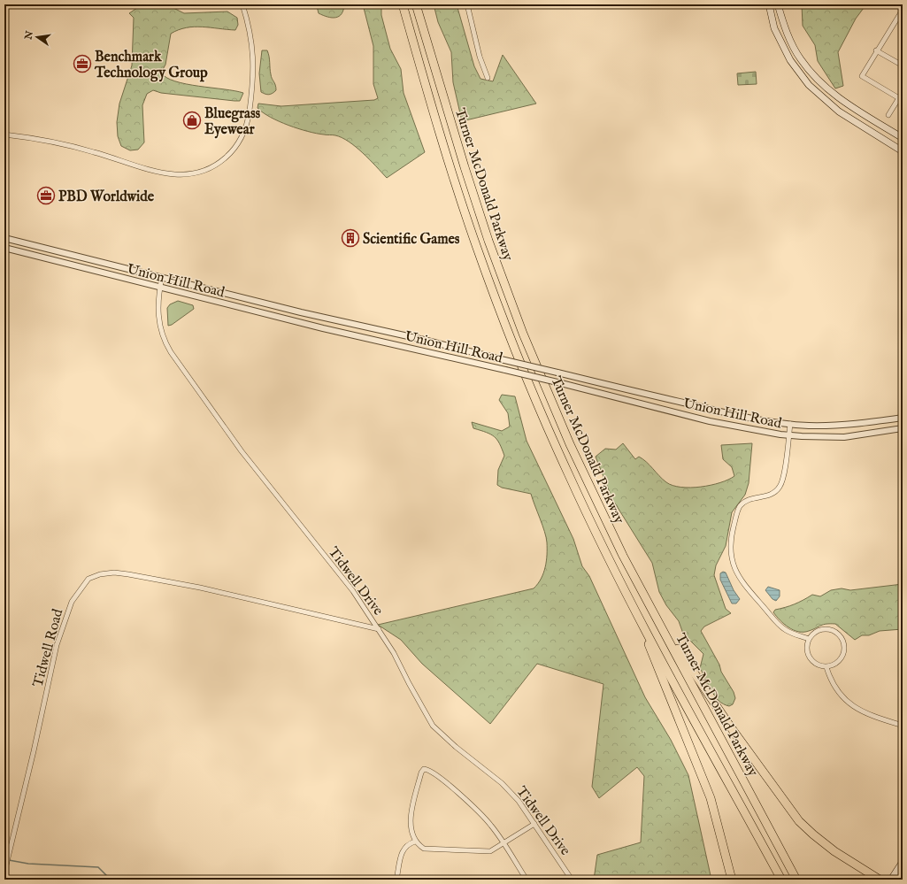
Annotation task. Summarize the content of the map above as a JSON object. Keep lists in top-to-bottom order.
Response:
{
  "streets": {
    "highway": ["Turner McDonald Parkway"],
    "street": ["Union Hill Road", "Tidwell Drive", "Tidwell Road"]
  },
  "crossings": [
    ["Union Hill Road", "Tidwell Drive"],
    ["Tidwell Drive", "Tidwell Road"]
  ],
  "places": {
    "office": ["Benchmark Technology Group", "PBD Worldwide"],
    "shop": ["Bluegrass Eyewear"],
    "building": ["Scientific Games"]
  },
  "north": "left"
}
